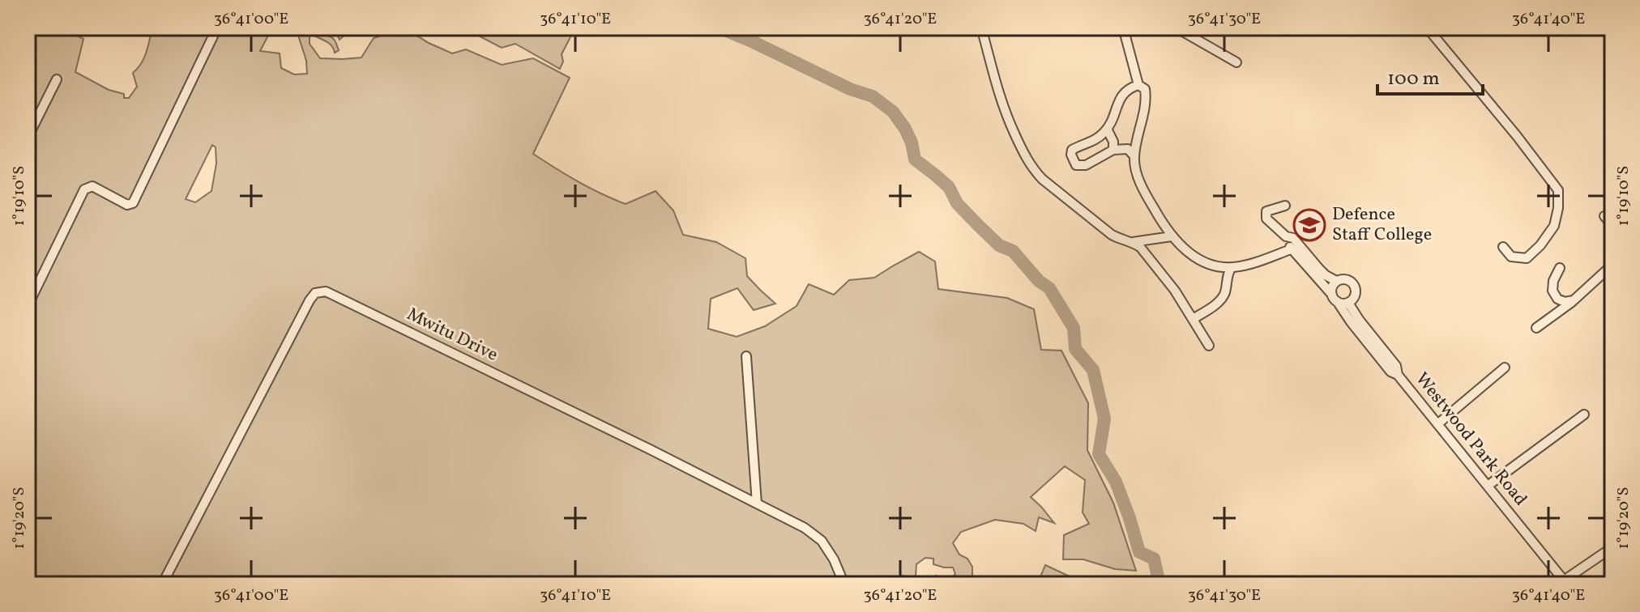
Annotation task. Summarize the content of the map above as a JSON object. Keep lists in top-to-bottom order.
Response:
{
  "streets": {
    "street": ["Mwitu Drive", "Westwood Park Road"]
  },
  "places": {
    "school or university": ["Defence Staff College"]
  },
  "scale_bar": "100 m",
  "coordinates": [
    "36°41'00\"E",
    "36°41'10\"E",
    "36°41'20\"E",
    "36°41'30\"E",
    "36°41'40\"E",
    "1°19'10\"S",
    "1°19'20\"S"
  ]
}
